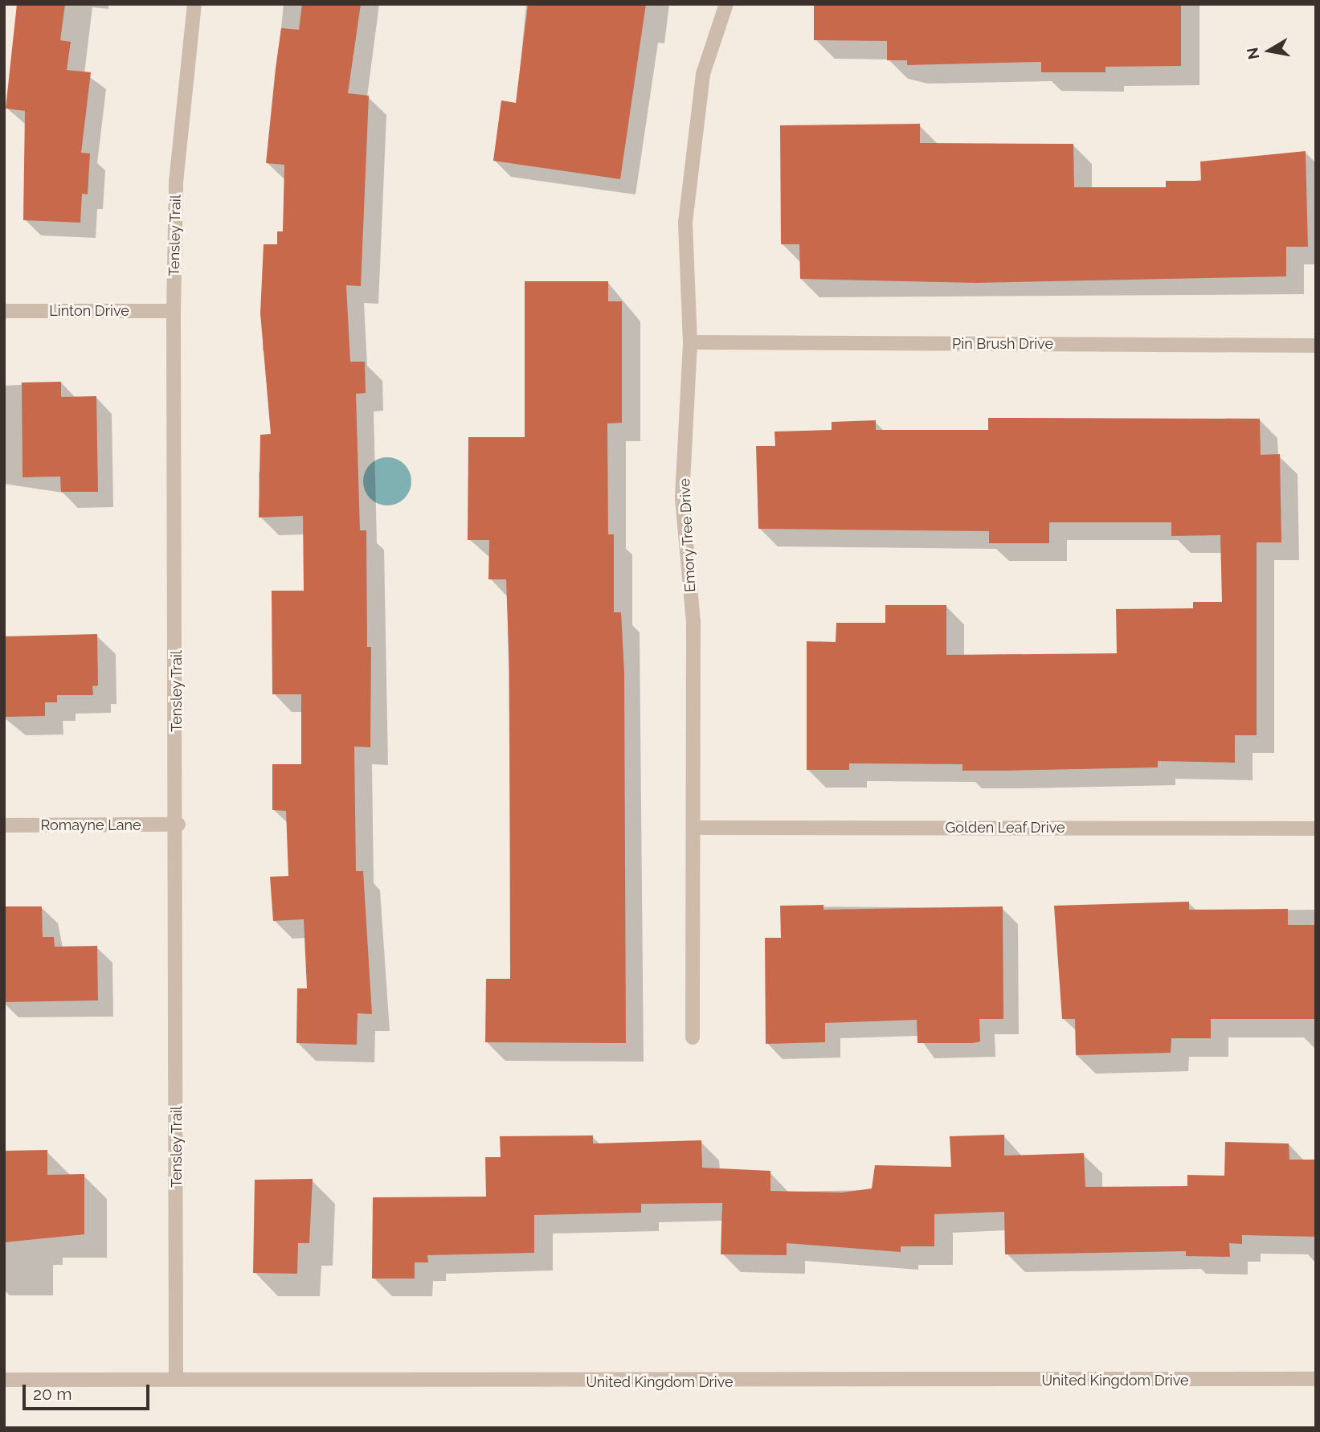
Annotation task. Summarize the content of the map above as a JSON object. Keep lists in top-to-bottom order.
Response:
{
  "streets": {
    "street": [
      "Tensley Trail",
      "Linton Drive",
      "Pin Brush Drive",
      "Emory Tree Drive",
      "Romayne Lane",
      "Golden Leaf Drive",
      "United Kingdom Drive"
    ]
  },
  "crossings": [
    ["Tensley Trail", "Linton Drive"],
    ["Tensley Trail", "Romayne Lane"],
    ["Tensley Trail", "United Kingdom Drive"],
    ["Pin Brush Drive", "Emory Tree Drive"],
    ["Emory Tree Drive", "Golden Leaf Drive"]
  ],
  "scale_bar": "20 m",
  "north": "left"
}
